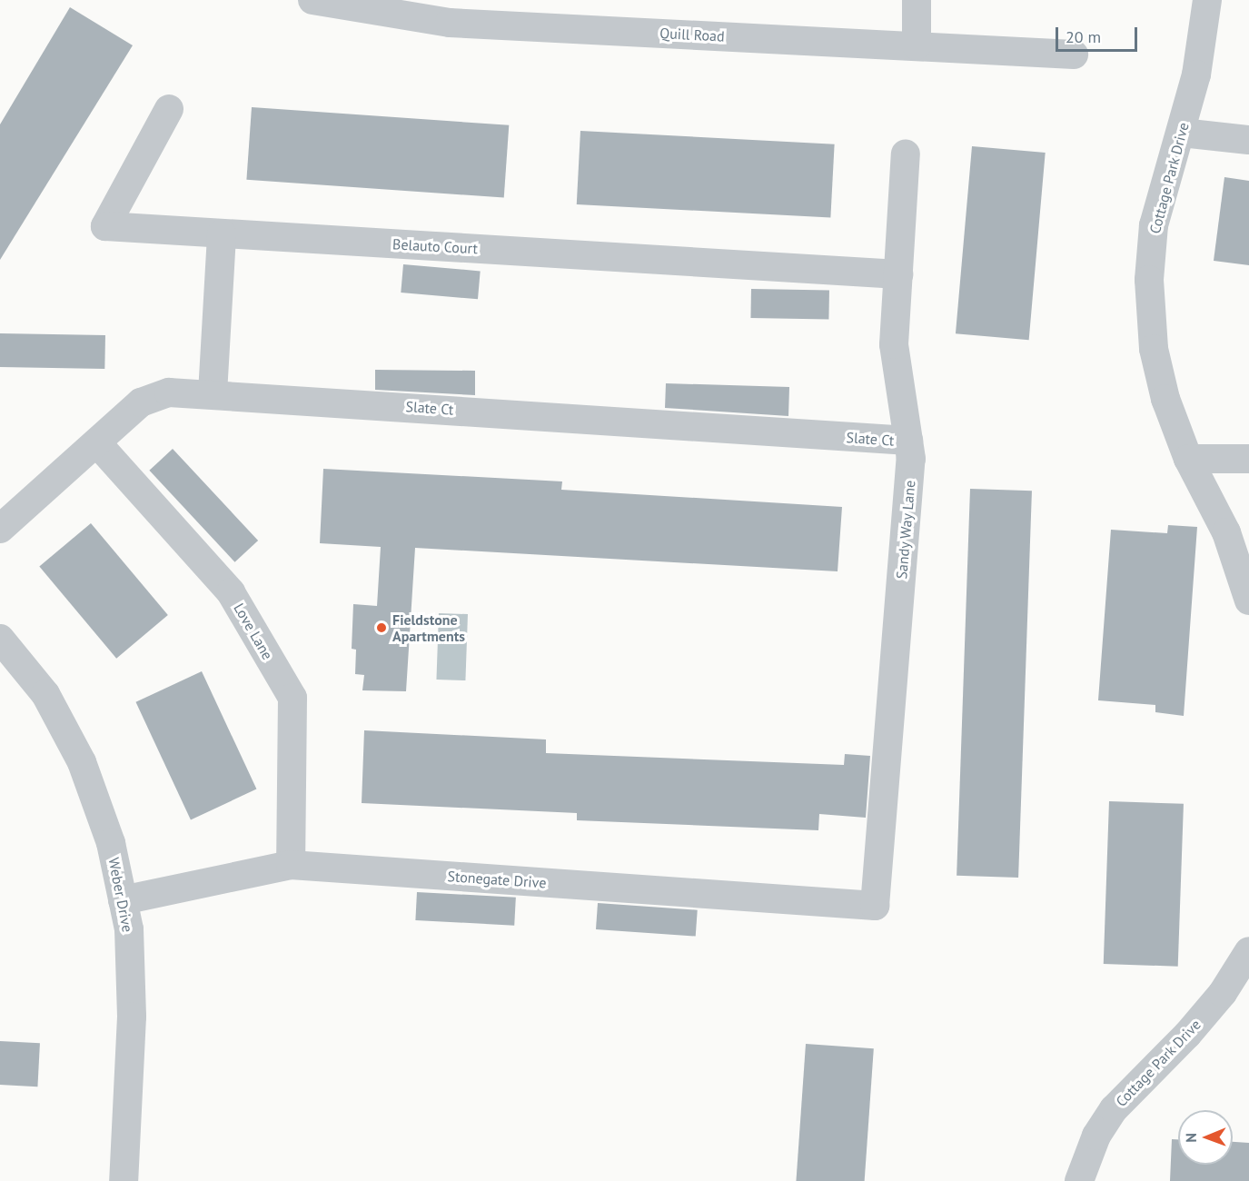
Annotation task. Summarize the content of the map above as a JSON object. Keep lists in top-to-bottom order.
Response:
{
  "streets": {
    "street": [
      "Quill Road",
      "Cottage Park Drive",
      "Belauto Court",
      "Slate Ct",
      "Sandy Way Lane",
      "Love Lane",
      "Stonegate Drive",
      "Weber Drive"
    ]
  },
  "crossings": [
    ["Belauto Court", "Sandy Way Lane"],
    ["Slate Ct", "Sandy Way Lane"],
    ["Slate Ct", "Love Lane"],
    ["Sandy Way Lane", "Stonegate Drive"],
    ["Love Lane", "Stonegate Drive"],
    ["Stonegate Drive", "Weber Drive"]
  ],
  "places": ["Fieldstone Apartments"],
  "scale_bar": "20 m",
  "north": "left"
}
